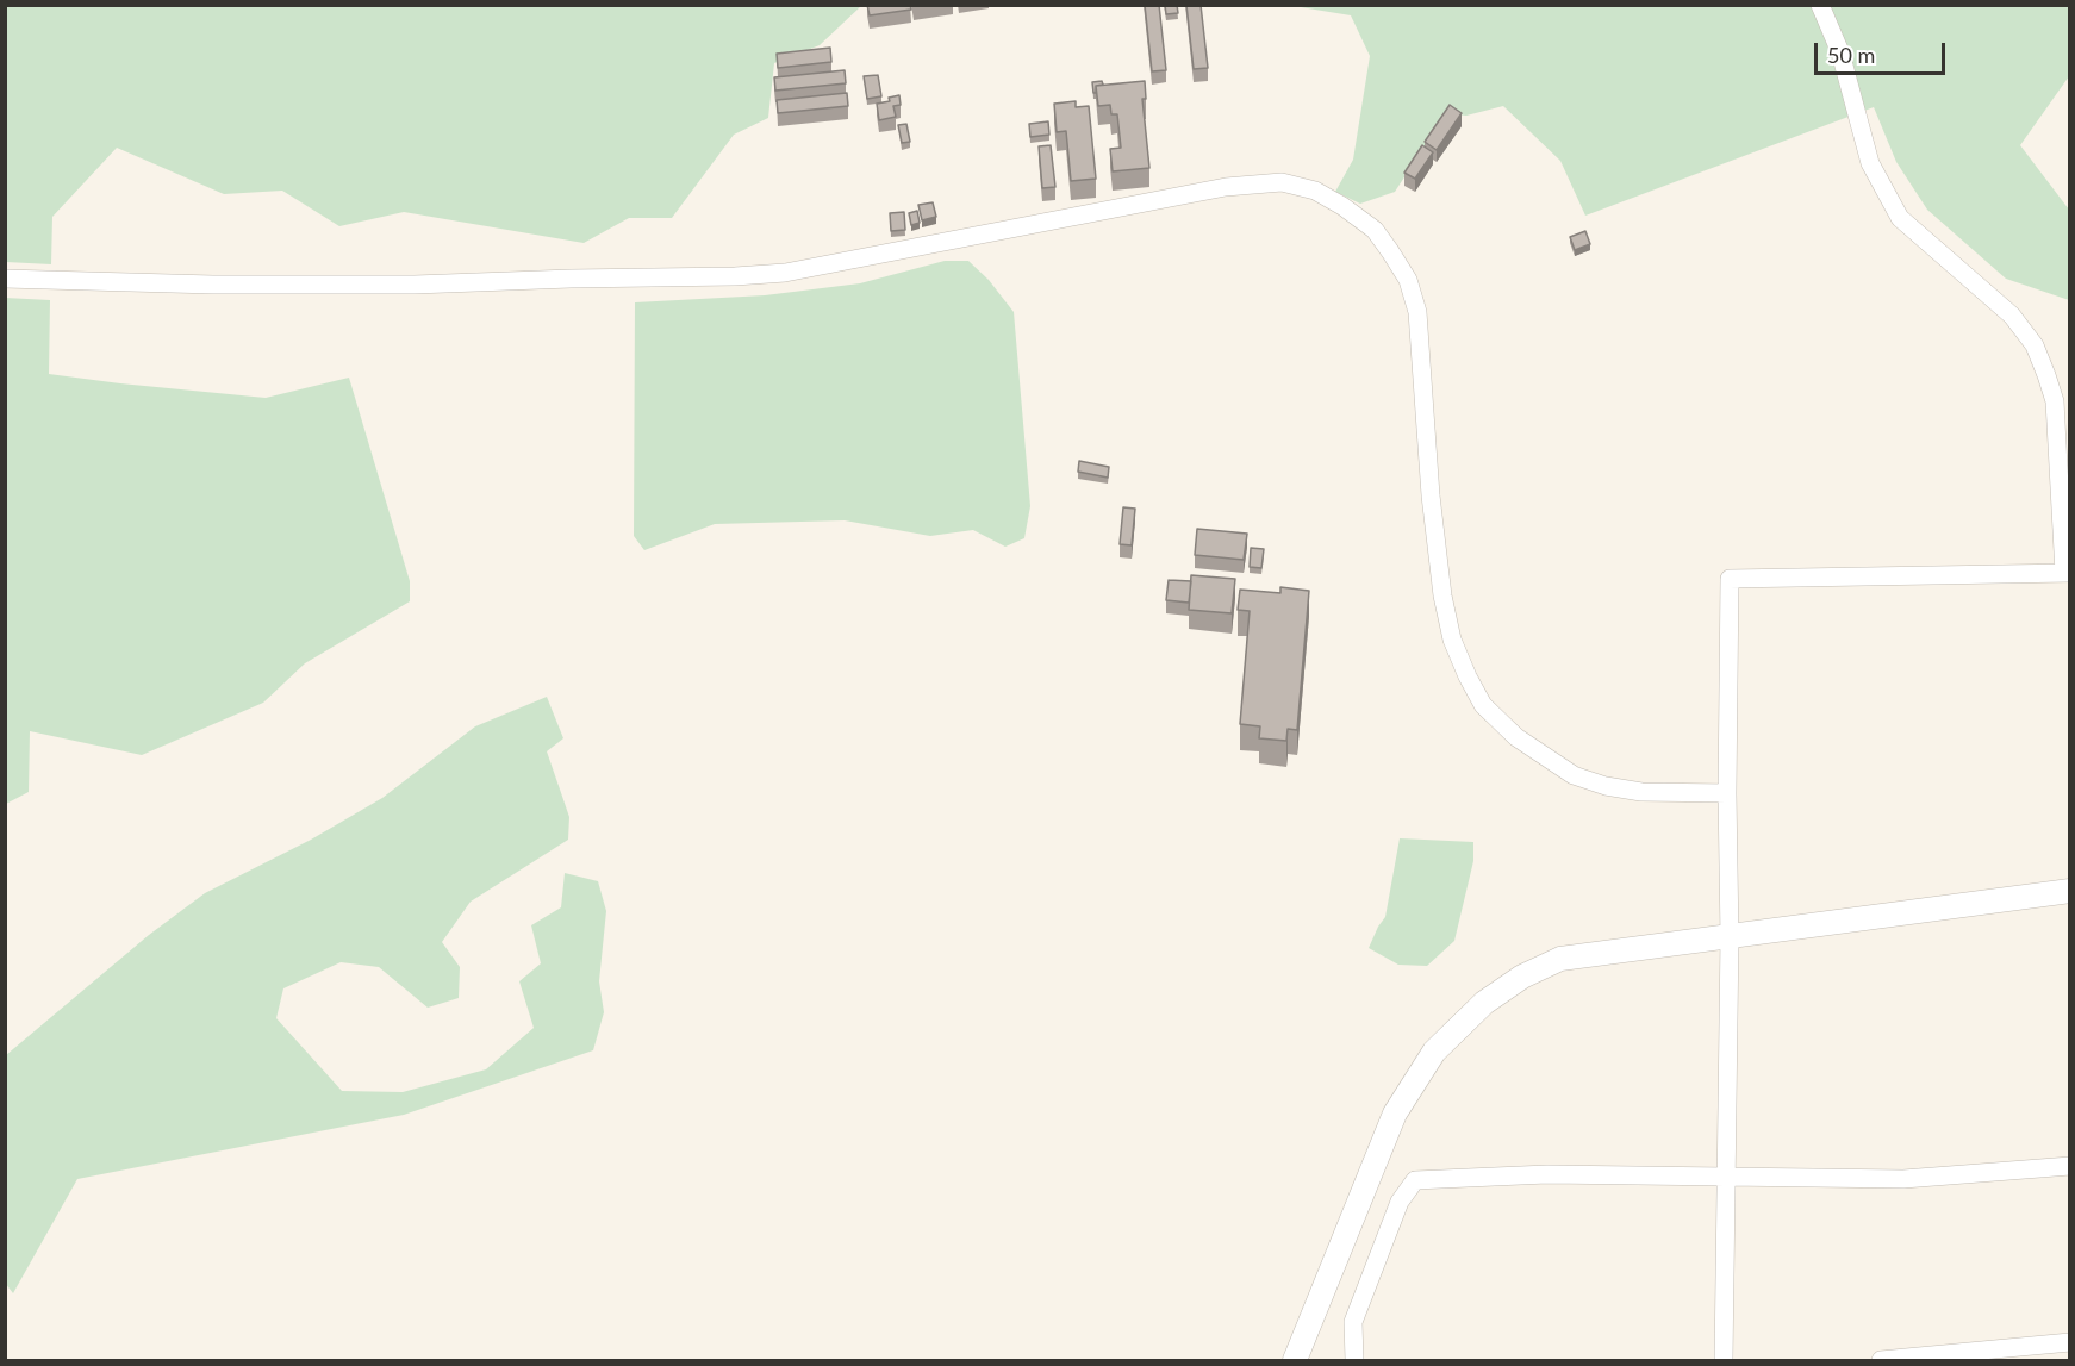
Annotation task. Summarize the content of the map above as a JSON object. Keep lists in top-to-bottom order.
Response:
{
  "scale_bar": "50 m"
}
